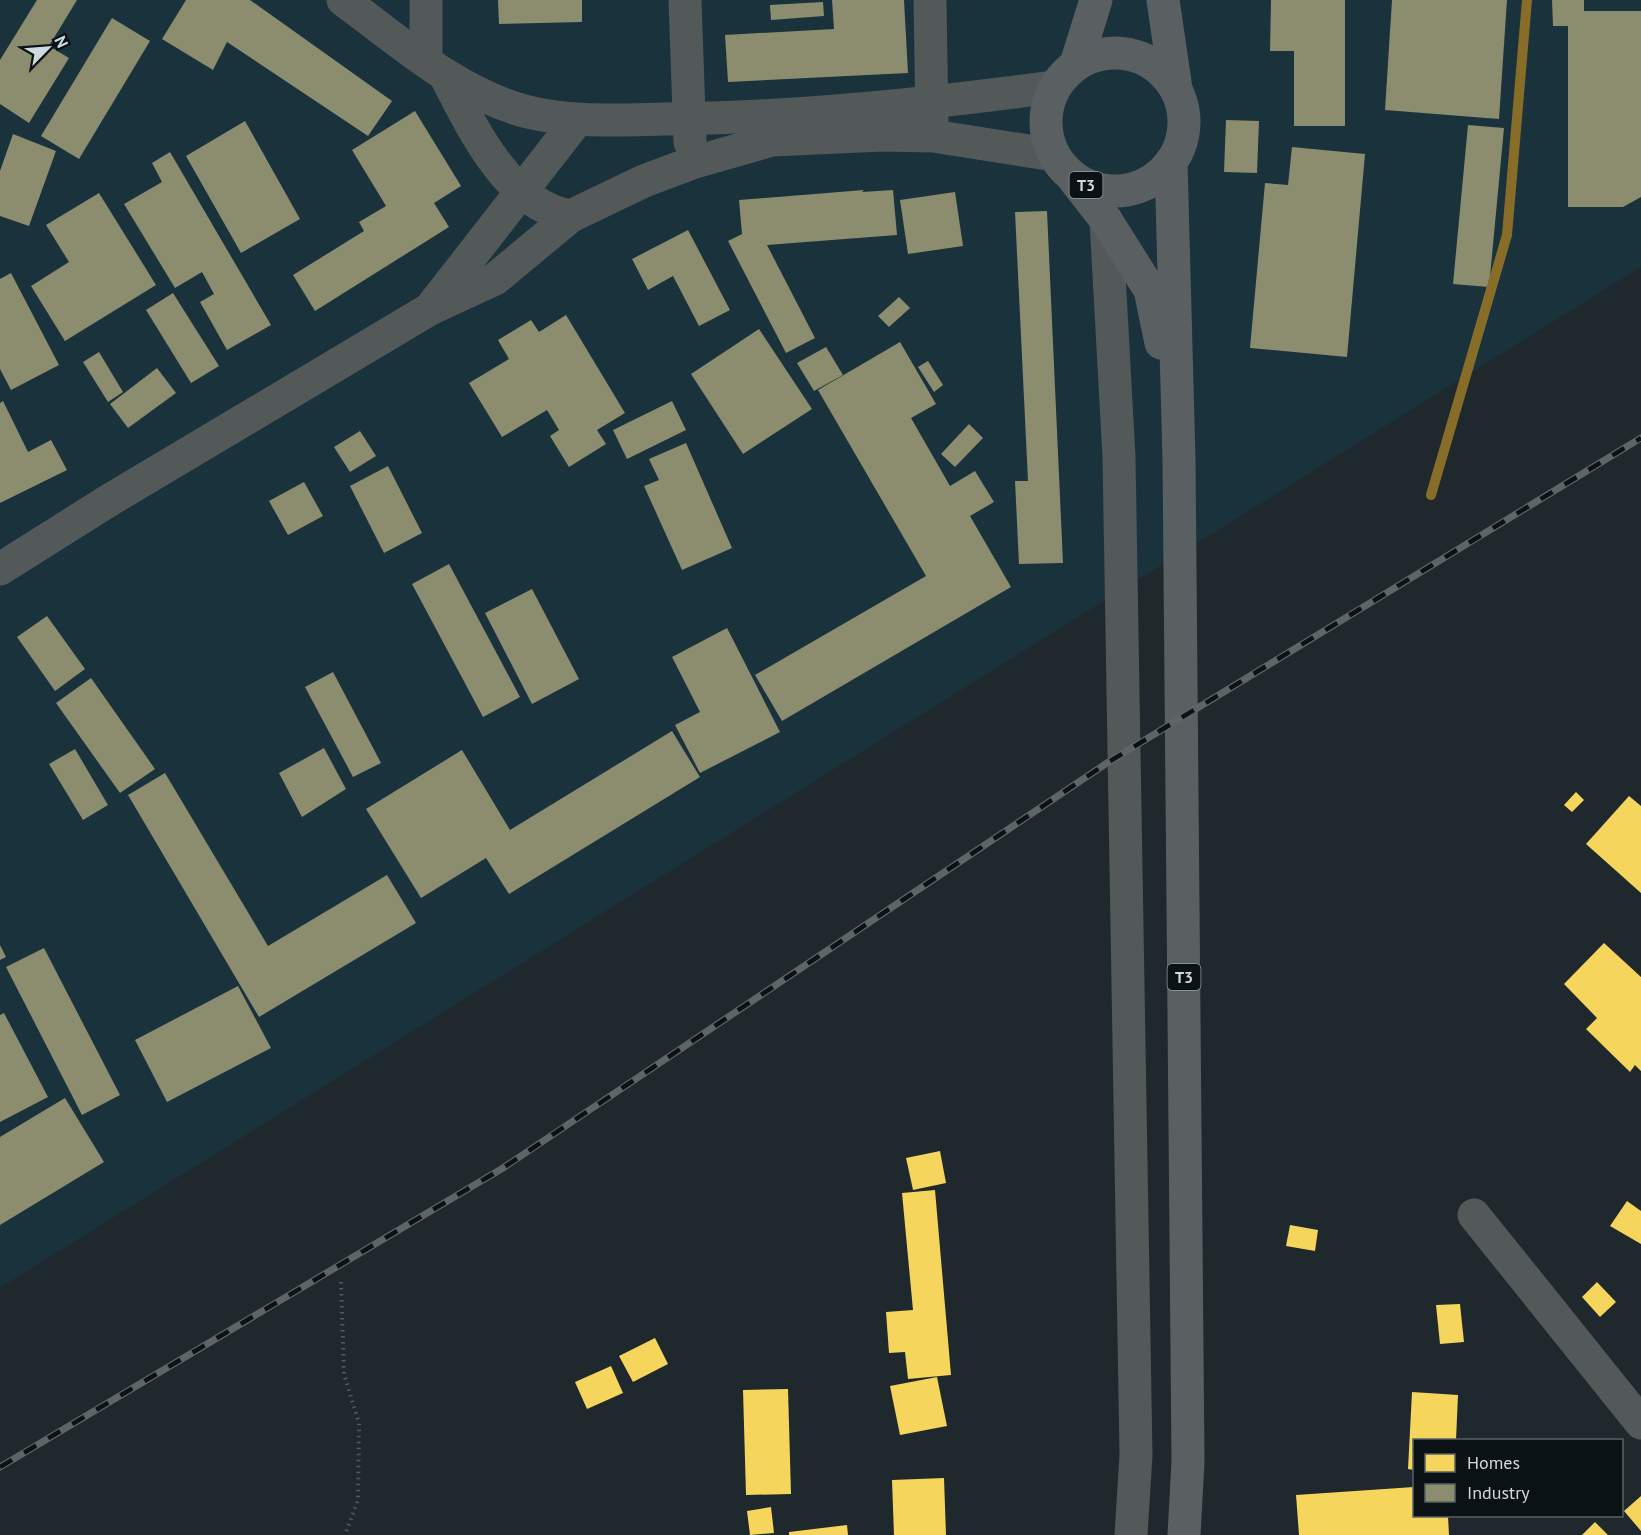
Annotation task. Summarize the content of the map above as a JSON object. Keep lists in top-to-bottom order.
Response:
{
  "streets": {
    "highway": ["T3"]
  },
  "legend": ["Homes", "Industry"],
  "north": "top right"
}
